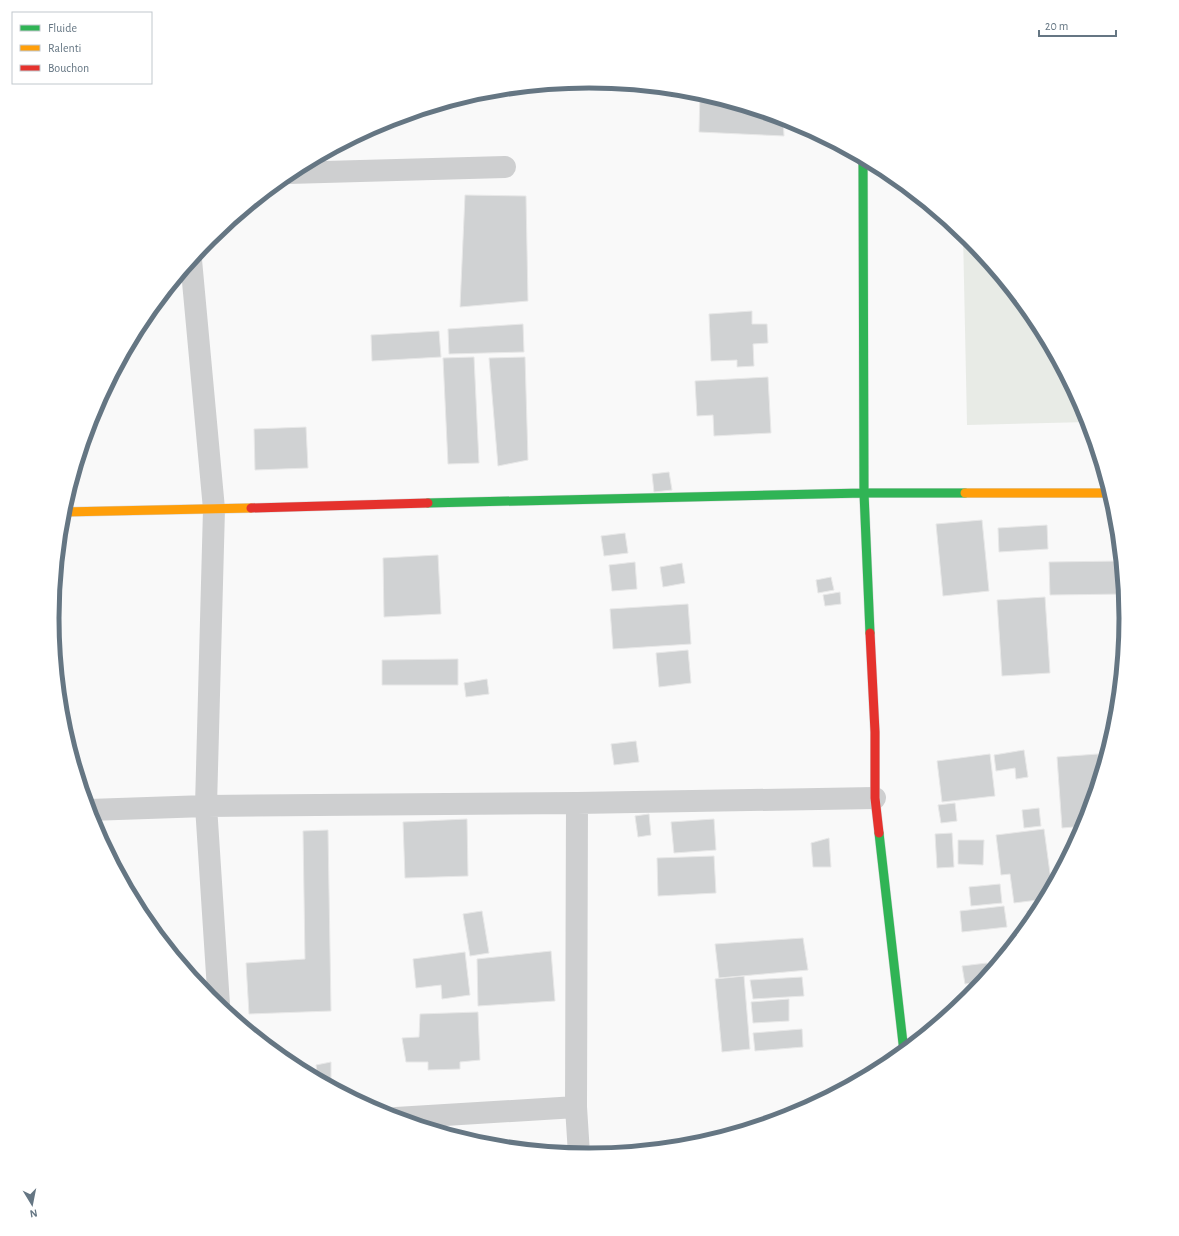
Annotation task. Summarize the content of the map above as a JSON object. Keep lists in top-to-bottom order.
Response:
{
  "legend": ["Fluide", "Ralenti", "Bouchon"],
  "scale_bar": "20 m",
  "north": "bottom"
}
